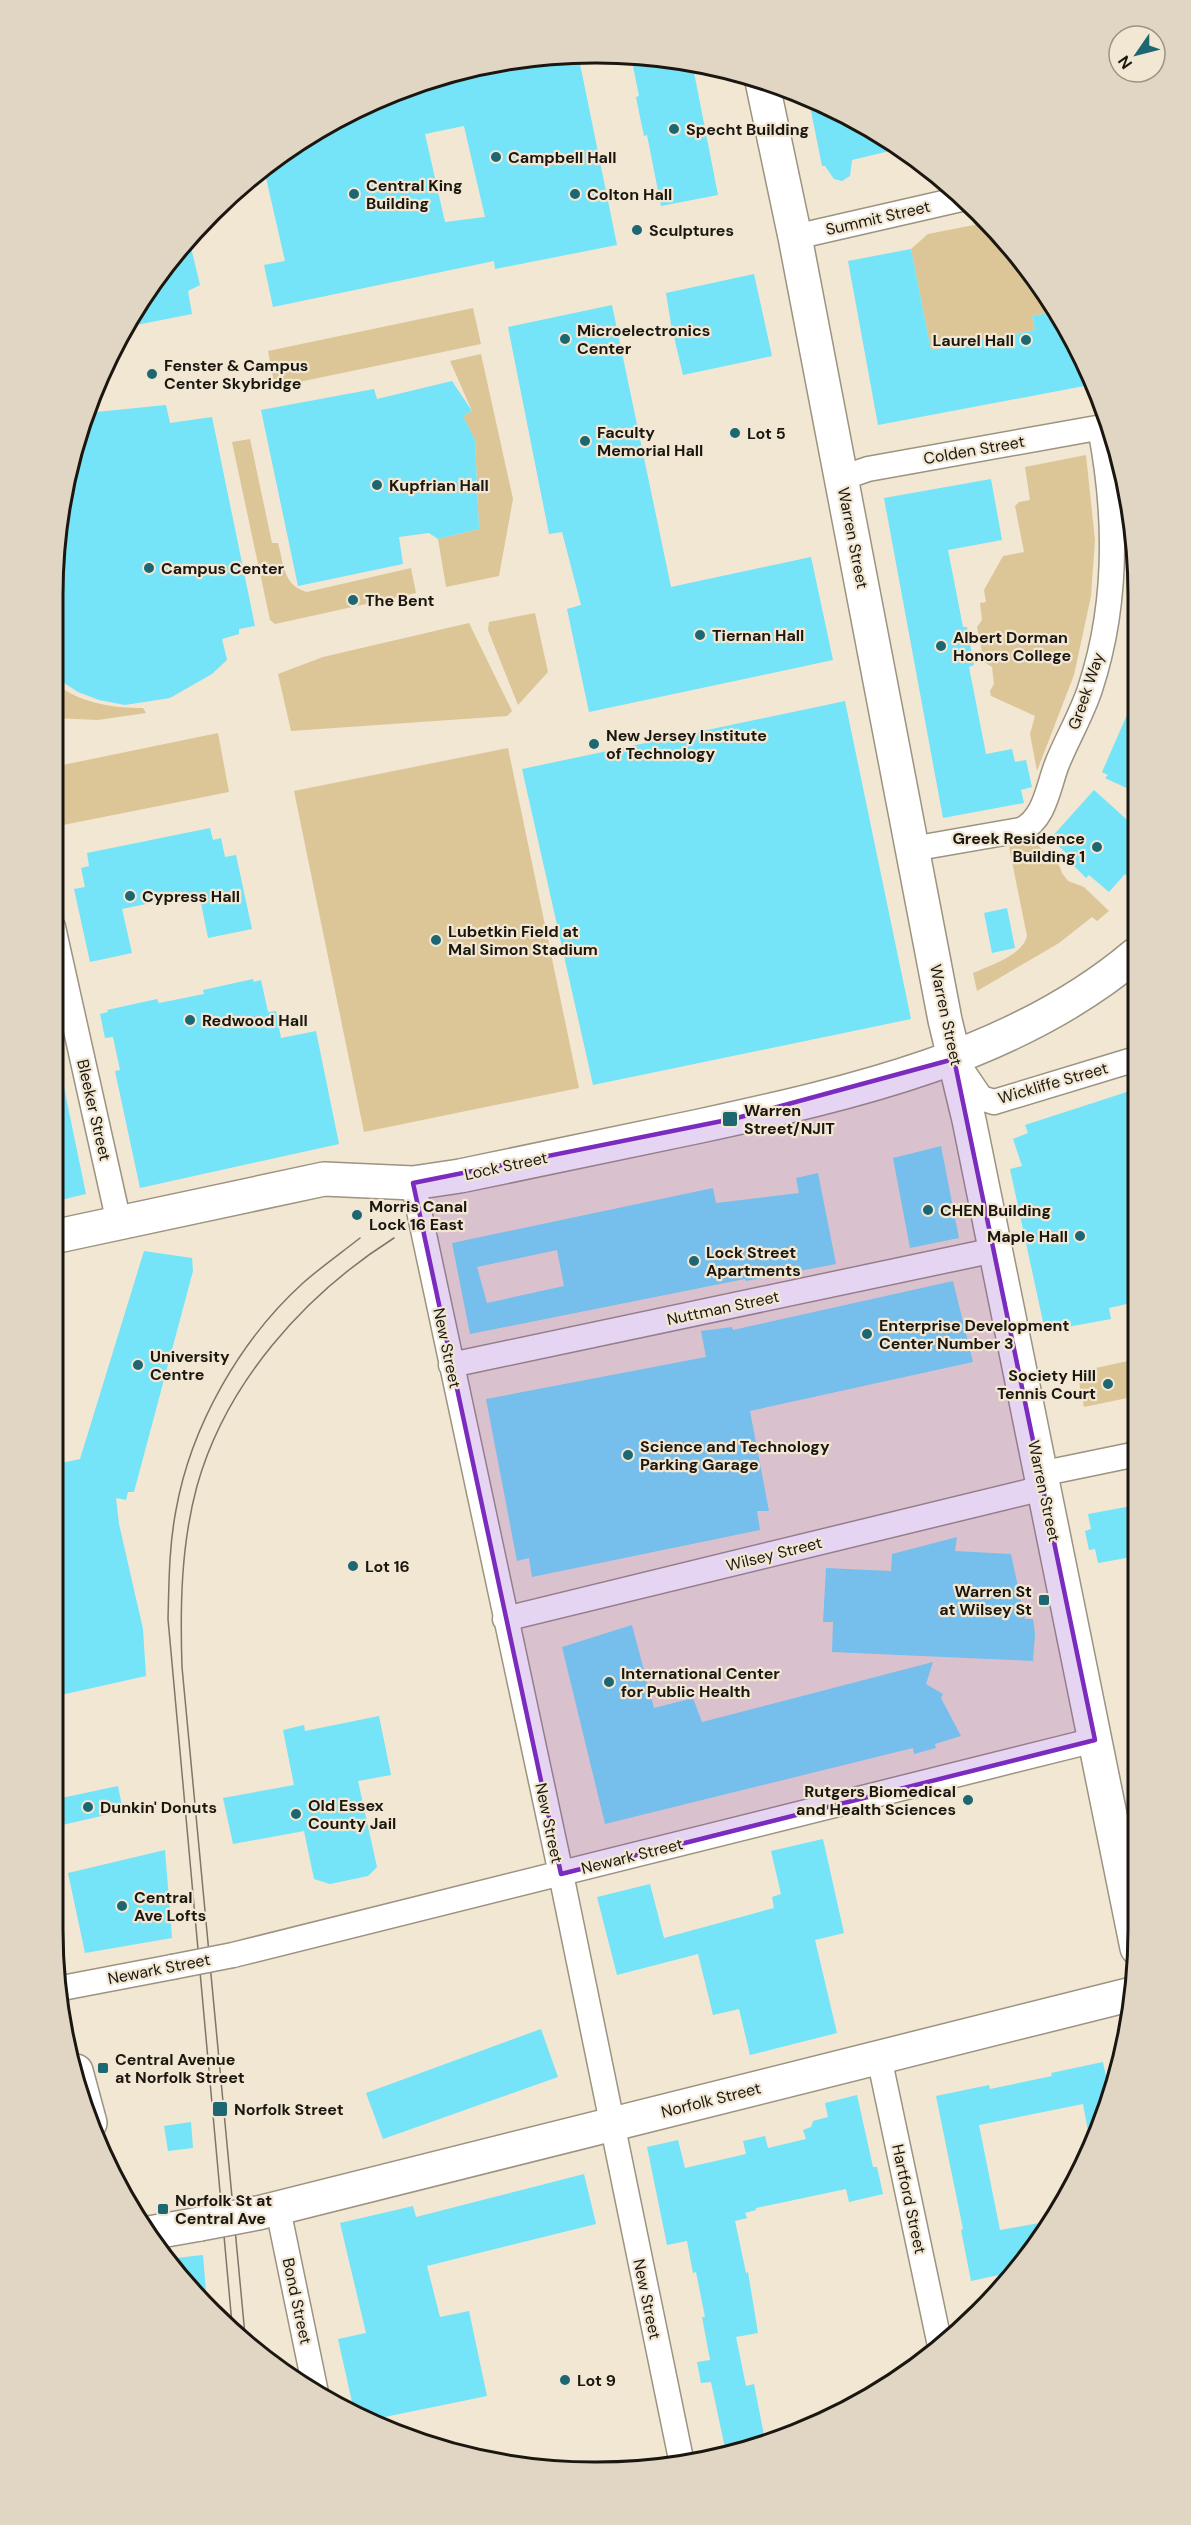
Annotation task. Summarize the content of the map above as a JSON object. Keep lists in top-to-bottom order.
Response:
{
  "streets": {
    "main road": ["Warren Street", "Lock Street", "Norfolk Street"],
    "street": [
      "Summit Street",
      "Colden Street",
      "Greek Way",
      "Wickliffe Street",
      "Bleeker Street",
      "Nuttman Street",
      "New Street",
      "Wilsey Street",
      "Newark Street",
      "Hartford Street",
      "Bond Street"
    ]
  },
  "crossings": [
    ["Summit Street", "Warren Street"],
    ["Colden Street", "Warren Street"],
    ["Warren Street", "Greek Way"],
    ["Warren Street", "Wickliffe Street"],
    ["Warren Street", "Lock Street"],
    ["Warren Street", "Nuttman Street"],
    ["Warren Street", "Wilsey Street"],
    ["Warren Street", "Newark Street"],
    ["Wickliffe Street", "Lock Street"],
    ["Bleeker Street", "Lock Street"],
    ["Lock Street", "New Street"],
    ["Nuttman Street", "New Street"],
    ["New Street", "Wilsey Street"],
    ["New Street", "Newark Street"],
    ["New Street", "Norfolk Street"],
    ["Norfolk Street", "Hartford Street"],
    ["Norfolk Street", "Bond Street"]
  ],
  "places": {
    "other": [
      "Specht Building",
      "Campbell Hall",
      "Central King Building",
      "Colton Hall",
      "Sculptures",
      "Microelectronics Center",
      "Laurel Hall",
      "Fenster & Campus Center Skybridge",
      "Lot 5",
      "Faculty Memorial Hall",
      "Kupfrian Hall",
      "Campus Center",
      "The Bent",
      "Tiernan Hall",
      "Albert Dorman Honors College",
      "New Jersey Institute of Technology",
      "Greek Residence Building 1",
      "Cypress Hall",
      "Lubetkin Field at Mal Simon Stadium",
      "Redwood Hall",
      "CHEN Building",
      "Morris Canal Lock 16 East",
      "Maple Hall",
      "Lock Street Apartments",
      "Enterprise Development Center Number 3",
      "University Centre",
      "Society Hill Tennis Court",
      "Science and Technology Parking Garage",
      "Lot 16",
      "International Center for Public Health",
      "Rutgers Biomedical and Health Sciences",
      "Dunkin' Donuts",
      "Old Essex County Jail",
      "Central Ave Lofts",
      "Lot 9"
    ],
    "transit": [
      "Warren Street/NJIT",
      "Warren St at Wilsey St",
      "Central Avenue at Norfolk Street",
      "Norfolk Street",
      "Norfolk St at Central Ave"
    ]
  },
  "north": "bottom left"
}
